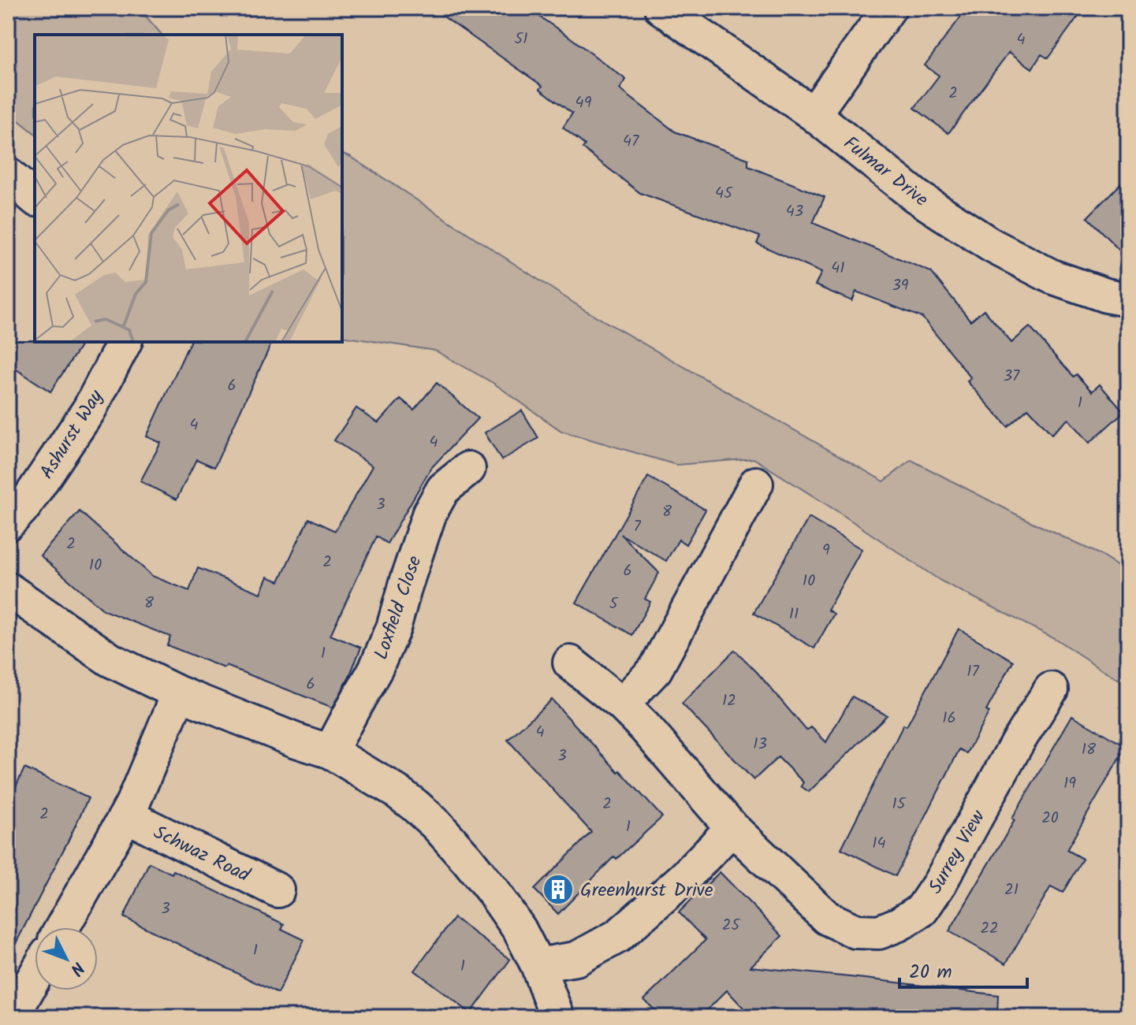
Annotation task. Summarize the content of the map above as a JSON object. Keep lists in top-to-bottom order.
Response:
{
  "streets": {
    "street": [
      "Fulmar Drive",
      "Ashurst Way",
      "Loxfield Close",
      "Surrey View",
      "Schwaz Road"
    ]
  },
  "places": {
    "building": ["Greenhurst Drive"]
  },
  "house_numbers": [
    "51",
    "4",
    "2",
    "49",
    "47",
    "45",
    "43",
    "41",
    "39",
    "37",
    "6",
    "1",
    "4",
    "4",
    "3",
    "8",
    "7",
    "2",
    "9",
    "2",
    "10",
    "6",
    "10",
    "8",
    "5",
    "11",
    "1",
    "17",
    "6",
    "12",
    "16",
    "4",
    "13",
    "18",
    "3",
    "19",
    "2",
    "15",
    "2",
    "20",
    "1",
    "14",
    "21",
    "3",
    "25",
    "22",
    "1",
    "1"
  ],
  "scale_bar": "20 m",
  "north": "bottom right"
}
